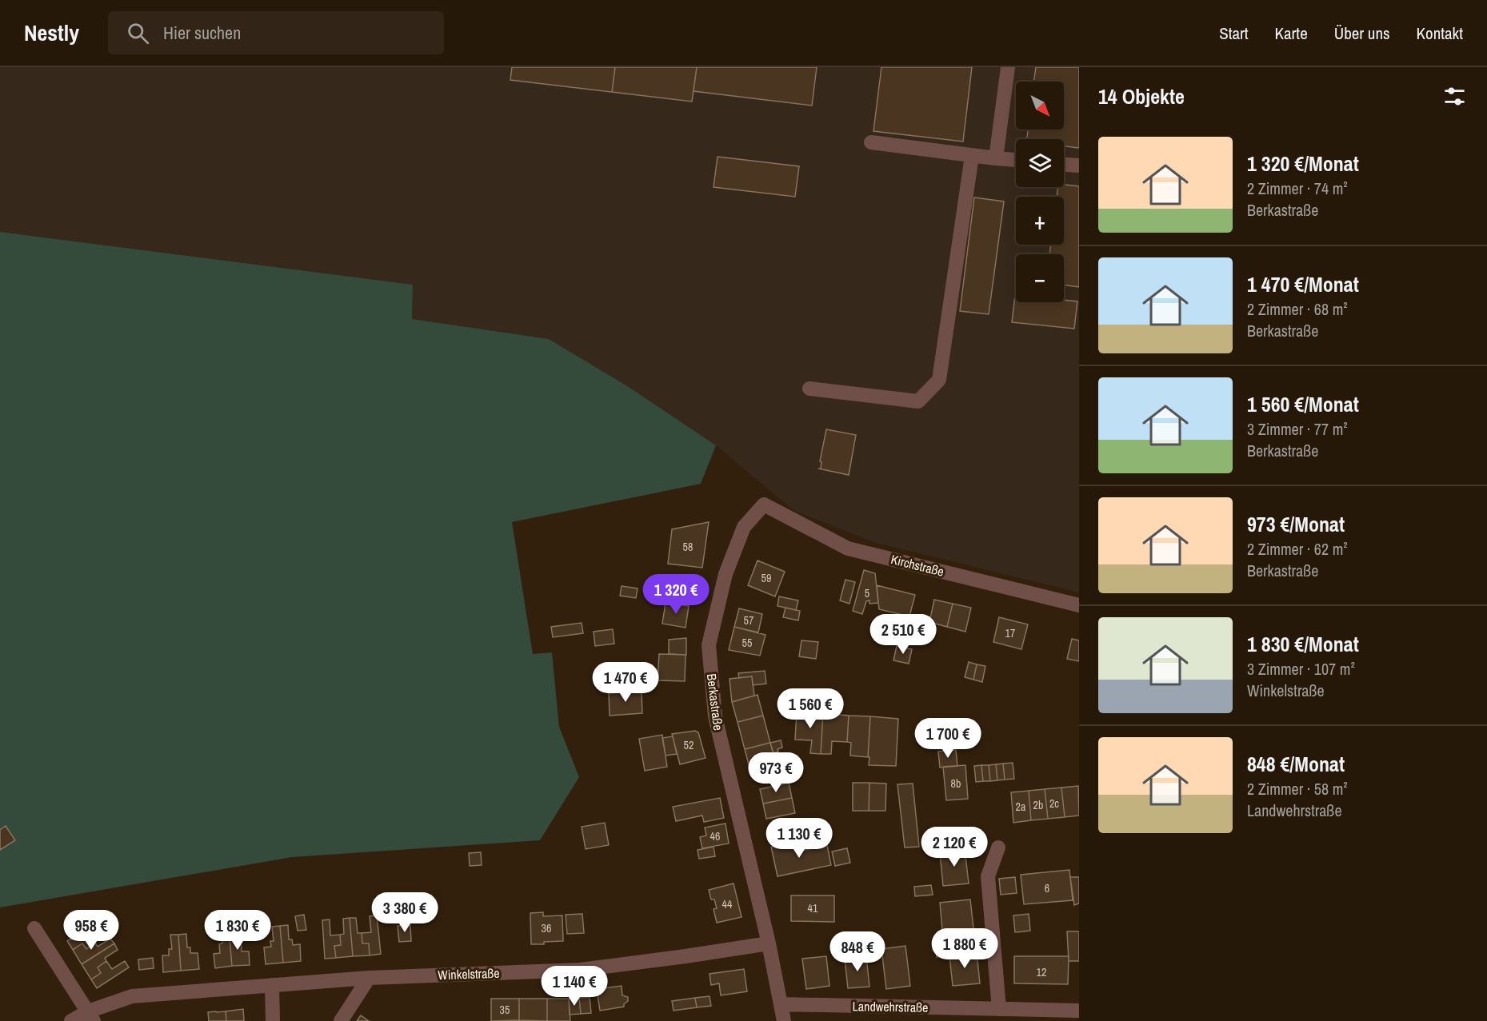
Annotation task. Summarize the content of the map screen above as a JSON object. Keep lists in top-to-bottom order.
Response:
{
  "streets": {
    "street": [
      "Kirchstraße",
      "Berkastraße",
      "Winkelstraße",
      "Landwehrstraße"
    ]
  },
  "crossings": [
    ["Kirchstraße", "Berkastraße"],
    ["Berkastraße", "Winkelstraße"],
    ["Berkastraße", "Landwehrstraße"]
  ],
  "house_numbers": [
    "58",
    "59",
    "5",
    "57",
    "17",
    "55",
    "52",
    "8b",
    "2c",
    "2b",
    "2a",
    "46",
    "6",
    "44",
    "41",
    "36",
    "12",
    "35"
  ],
  "north": "bottom right",
  "page": {
    "header": "Nestly",
    "search": "Hier suchen",
    "nav": [
      "Start",
      "Karte",
      "Über uns",
      "Kontakt"
    ],
    "heading": "14 Objekte",
    "map_buttons": ["+", "−"],
    "list": [
      {
        "name": "1 320 €/Monat",
        "note": "2 Zimmer · 74 m² · Berkastraße"
      },
      {
        "name": "1 470 €/Monat",
        "note": "2 Zimmer · 68 m² · Berkastraße"
      },
      {
        "name": "1 560 €/Monat",
        "note": "3 Zimmer · 77 m² · Berkastraße"
      },
      {
        "name": "973 €/Monat",
        "note": "2 Zimmer · 62 m² · Berkastraße"
      },
      {
        "name": "1 830 €/Monat",
        "note": "3 Zimmer · 107 m² · Winkelstraße"
      },
      {
        "name": "848 €/Monat",
        "note": "2 Zimmer · 58 m² · Landwehrstraße"
      }
    ],
    "price": [
      "1 320 €",
      "2 510 €",
      "1 470 €",
      "1 560 €",
      "1 700 €",
      "973 €",
      "1 130 €",
      "2 120 €",
      "3 380 €",
      "958 €",
      "1 830 €",
      "1 880 €",
      "848 €",
      "1 140 €"
    ]
  }
}
